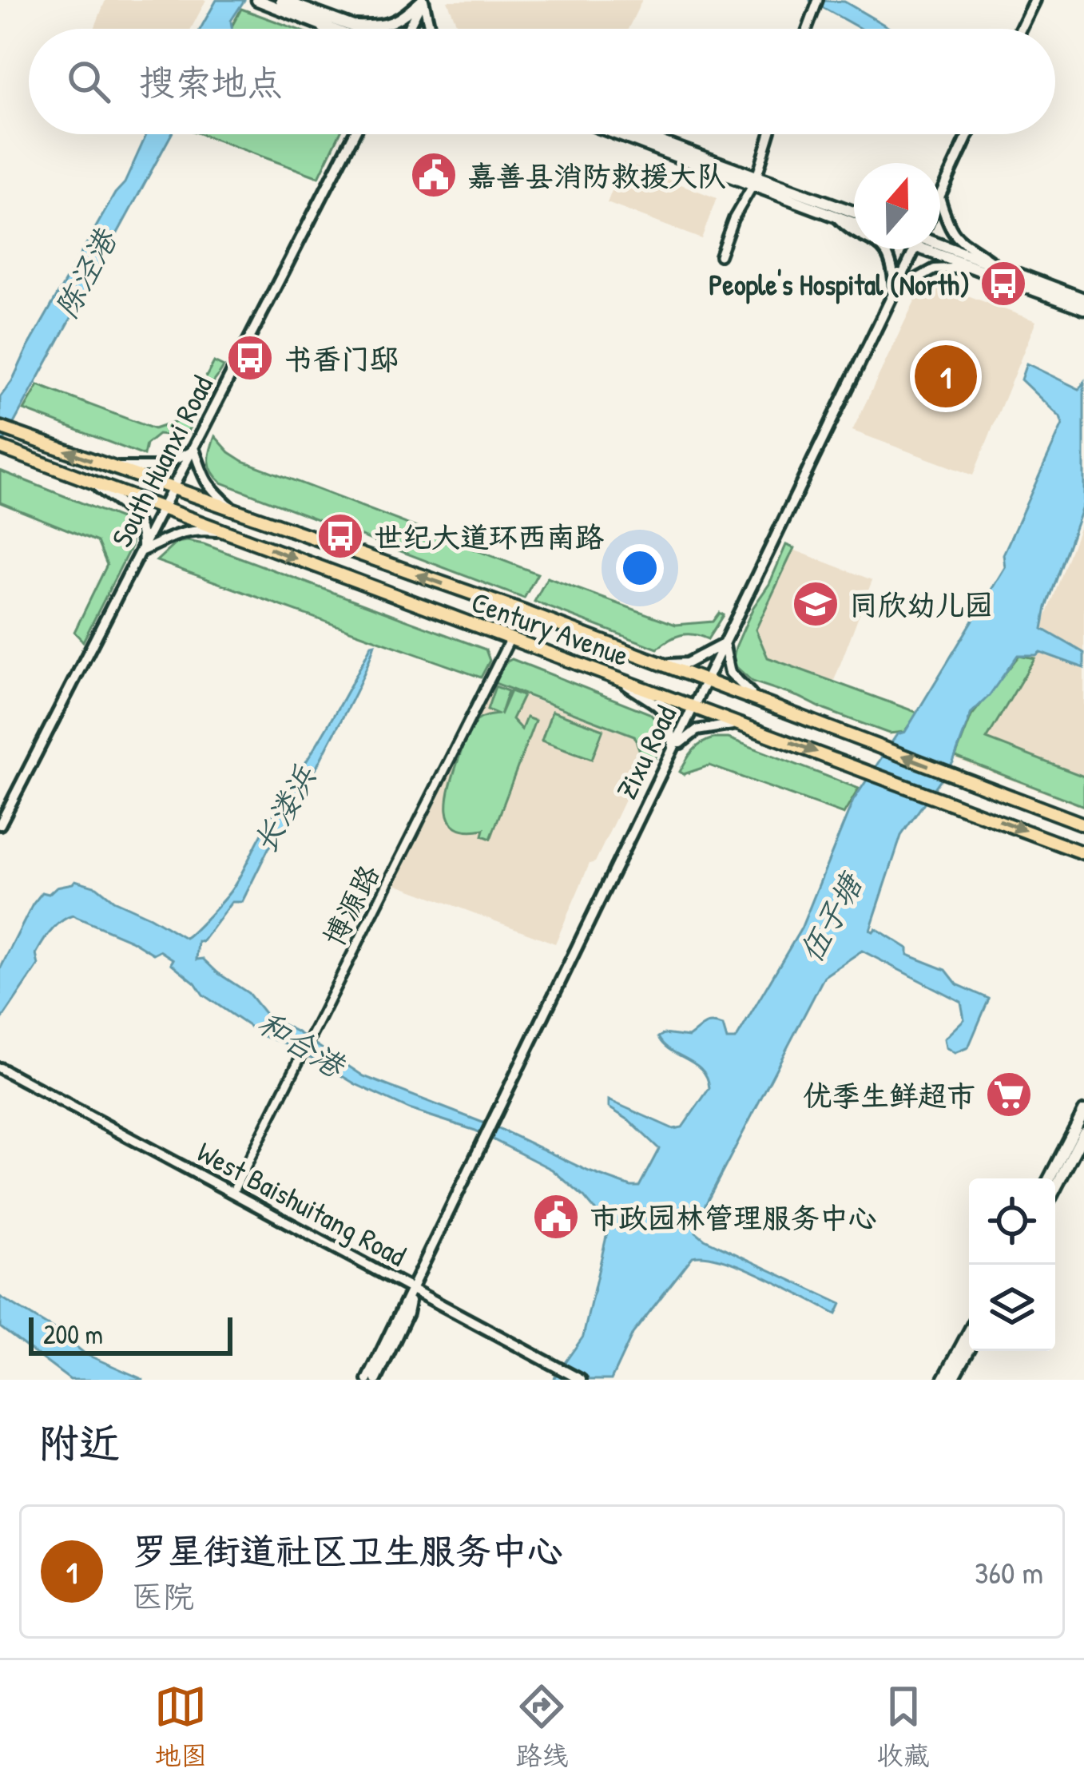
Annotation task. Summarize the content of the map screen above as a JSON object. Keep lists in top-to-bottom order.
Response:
{
  "streets": {
    "main road": ["Century Avenue"],
    "street": [
      "South Huanxi Road",
      "Zixu Road",
      "博源路",
      "West Baishuitang Road"
    ]
  },
  "crossings": [
    ["South Huanxi Road", "Century Avenue"],
    ["Century Avenue", "Zixu Road"],
    ["Century Avenue", "博源路"],
    ["Zixu Road", "West Baishuitang Road"],
    ["博源路", "West Baishuitang Road"]
  ],
  "water": [
    "陈泾港",
    "长溇浜",
    "伍子塘",
    "和合港"
  ],
  "places": {
    "public building": ["嘉善县消防救援大队", "市政园林管理服务中心"],
    "bus stop": ["People's Hospital (North)", "书香门邸", "世纪大道环西南路"],
    "school or university": ["同欣幼儿园"],
    "supermarket": ["优季生鲜超市"]
  },
  "scale_bar": "200 m",
  "north": "top",
  "page": {
    "search": "搜索地点",
    "pins": "1",
    "scale": "200 m",
    "heading": "附近",
    "list": [
      {
        "mark": "1",
        "name": "罗星街道社区卫生服务中心",
        "note": "医院",
        "value": "360 m"
      }
    ],
    "nav": ["地图", "路线", "收藏"]
  }
}
